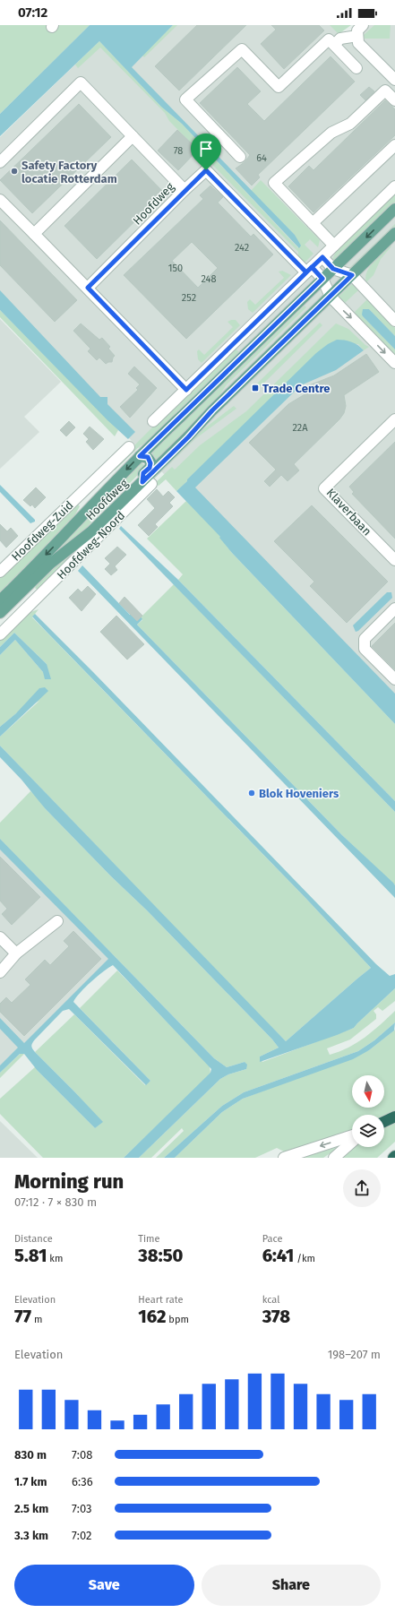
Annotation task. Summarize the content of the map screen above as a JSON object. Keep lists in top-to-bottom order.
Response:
{
  "streets": {
    "main road": ["Hoofdweg"],
    "street": ["Klaverbaan", "Hoofdweg-Zuid", "Hoofdweg-Noord"]
  },
  "crossings": [
    ["Hoofdweg", "Hoofdweg-Zuid"],
    ["Hoofdweg", "Hoofdweg-Noord"]
  ],
  "places": {
    "other": ["Safety Factory locatie Rotterdam", "Blok Hoveniers"],
    "transit": ["Trade Centre"]
  },
  "house_numbers": [
    "78",
    "64",
    "242",
    "150",
    "248",
    "252",
    "22A"
  ],
  "north": "bottom",
  "page": {
    "status": "07:12",
    "heading": ["Morning run", "07:12 · 7 × 830 m"],
    "stats": [
      ["Distance", "5.81 km"],
      ["Time", "38:50"],
      ["Pace", "6:41 /km"],
      ["Elevation", "77 m"],
      ["Heart rate", "162 bpm"],
      ["kcal", "378"]
    ],
    "chart": ["Elevation", "198–207 m"],
    "list": [
      {
        "name": "830 m",
        "note": "7:08"
      },
      {
        "name": "1.7 km",
        "note": "6:36"
      },
      {
        "name": "2.5 km",
        "note": "7:03"
      },
      {
        "name": "3.3 km",
        "note": "7:02"
      }
    ],
    "buttons": ["Save", "Share"]
  }
}
